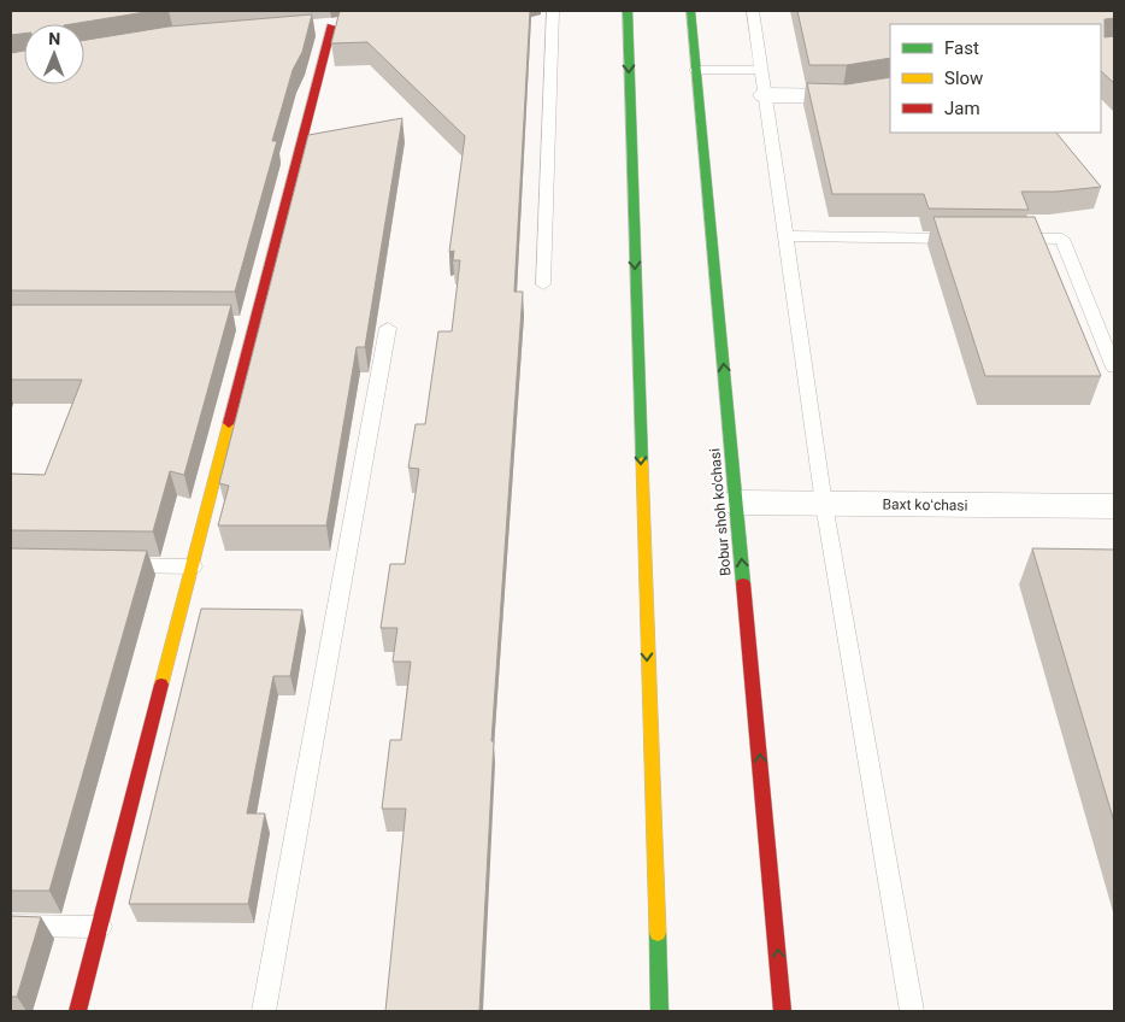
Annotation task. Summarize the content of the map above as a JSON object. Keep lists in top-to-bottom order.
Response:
{
  "streets": {
    "main road": ["Bobur shoh ko'chasi"],
    "street": ["Baxt koʻchasi"]
  },
  "crossings": [
    ["Baxt koʻchasi", "Bobur shoh ko'chasi"]
  ],
  "legend": ["Fast", "Slow", "Jam"],
  "north": "top"
}
